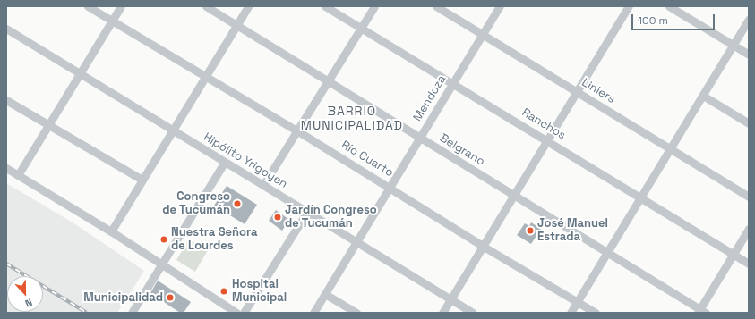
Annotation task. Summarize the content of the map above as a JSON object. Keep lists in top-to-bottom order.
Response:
{
  "streets": {
    "street": [
      "Liniers",
      "Mendoza",
      "Ranchos",
      "Belgrano",
      "Río Cuarto",
      "Hipólito Yrigoyen"
    ]
  },
  "crossings": [
    ["Liniers", "Mendoza"],
    ["Mendoza", "Ranchos"],
    ["Mendoza", "Belgrano"],
    ["Mendoza", "Río Cuarto"],
    ["Mendoza", "Hipólito Yrigoyen"]
  ],
  "districts": ["BARRIO MUNICIPALIDAD"],
  "places": [
    "Congreso de Tucumán",
    "Jardín Congreso de Tucumán",
    "José Manuel Estrada",
    "Nuestra Señora de Lourdes",
    "Hospital Municipal",
    "Municipalidad"
  ],
  "scale_bar": "100 m",
  "north": "bottom"
}
